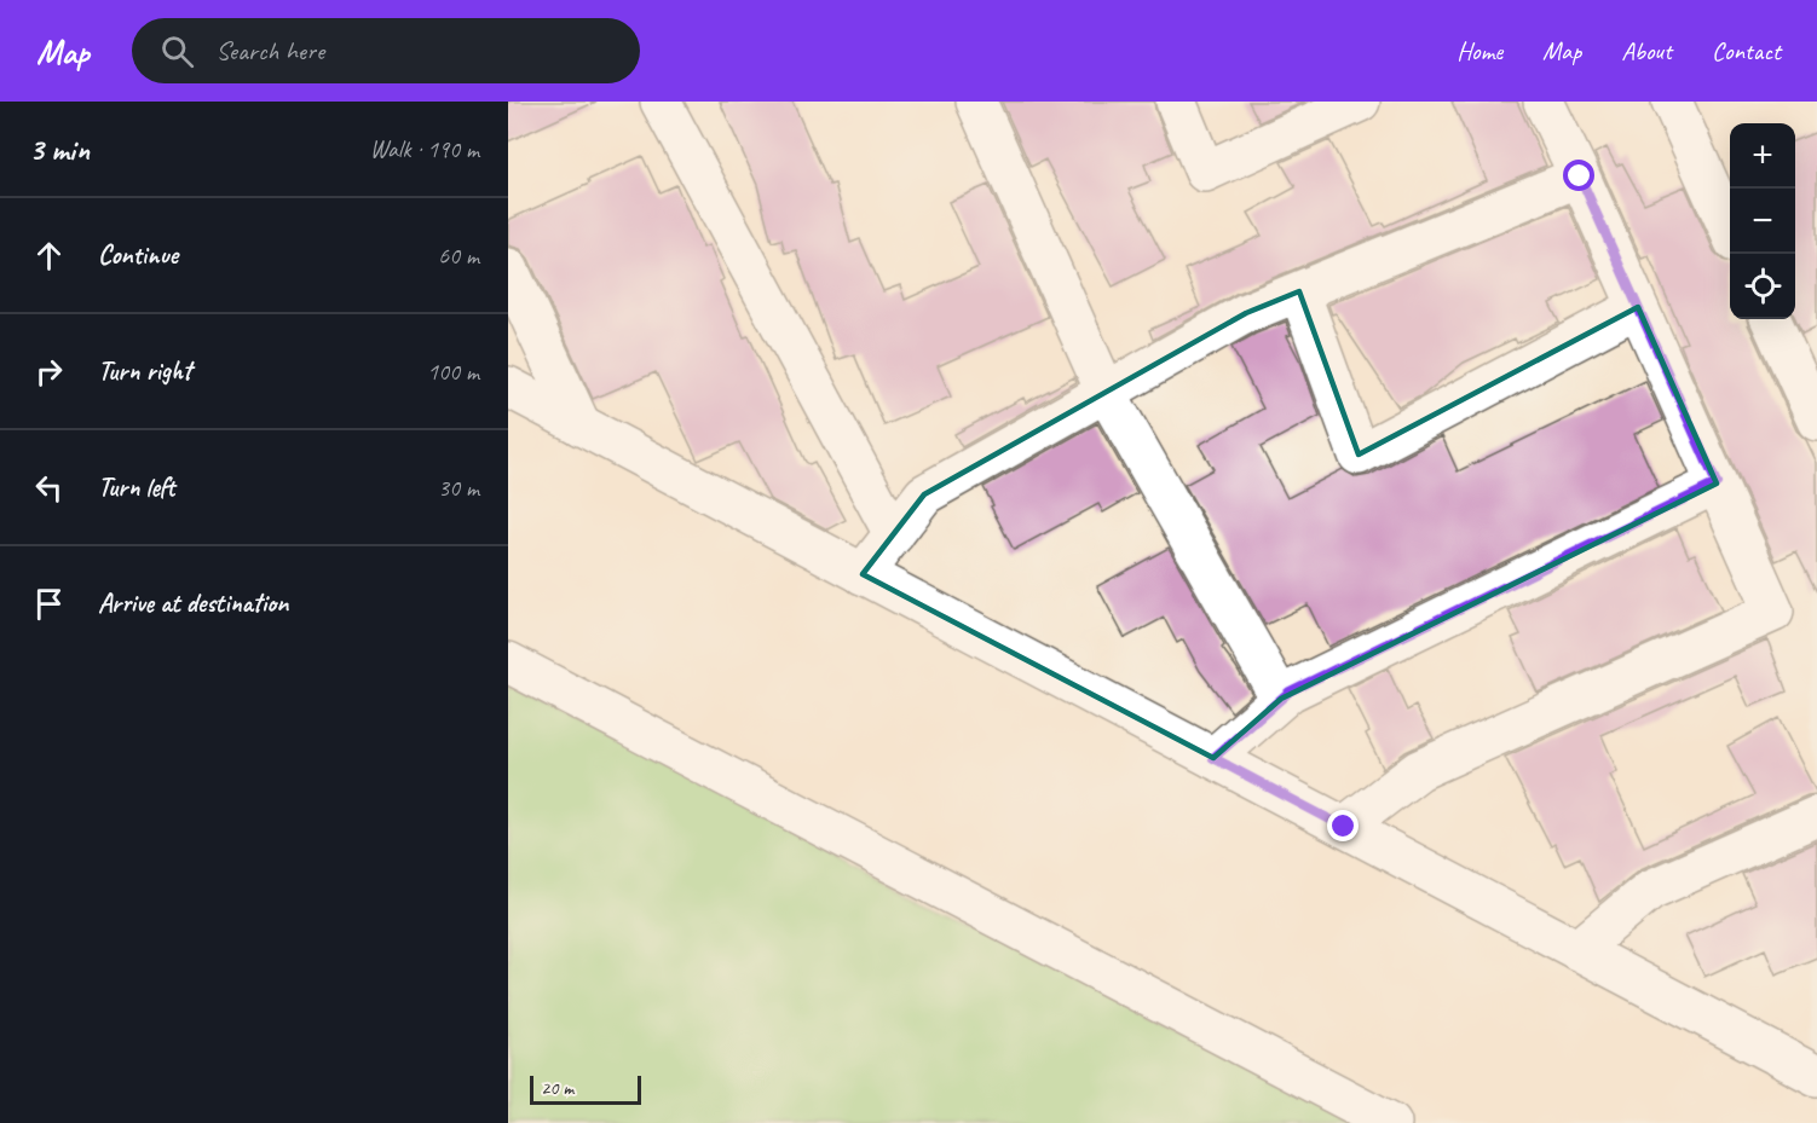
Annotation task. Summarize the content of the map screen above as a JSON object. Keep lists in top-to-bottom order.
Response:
{
  "scale_bar": "20 m",
  "page": {
    "header": "Map",
    "search": "Search here",
    "nav": [
      "Home",
      "Map",
      "About",
      "Contact"
    ],
    "heading": ["3 min", "Walk · 190 m"],
    "map_buttons": ["+", "−"],
    "list": [
      ["Continue", "60 m"],
      ["Turn right", "100 m"],
      ["Turn left", "30 m"],
      "Arrive at destination"
    ],
    "scale": "20 m"
  }
}
